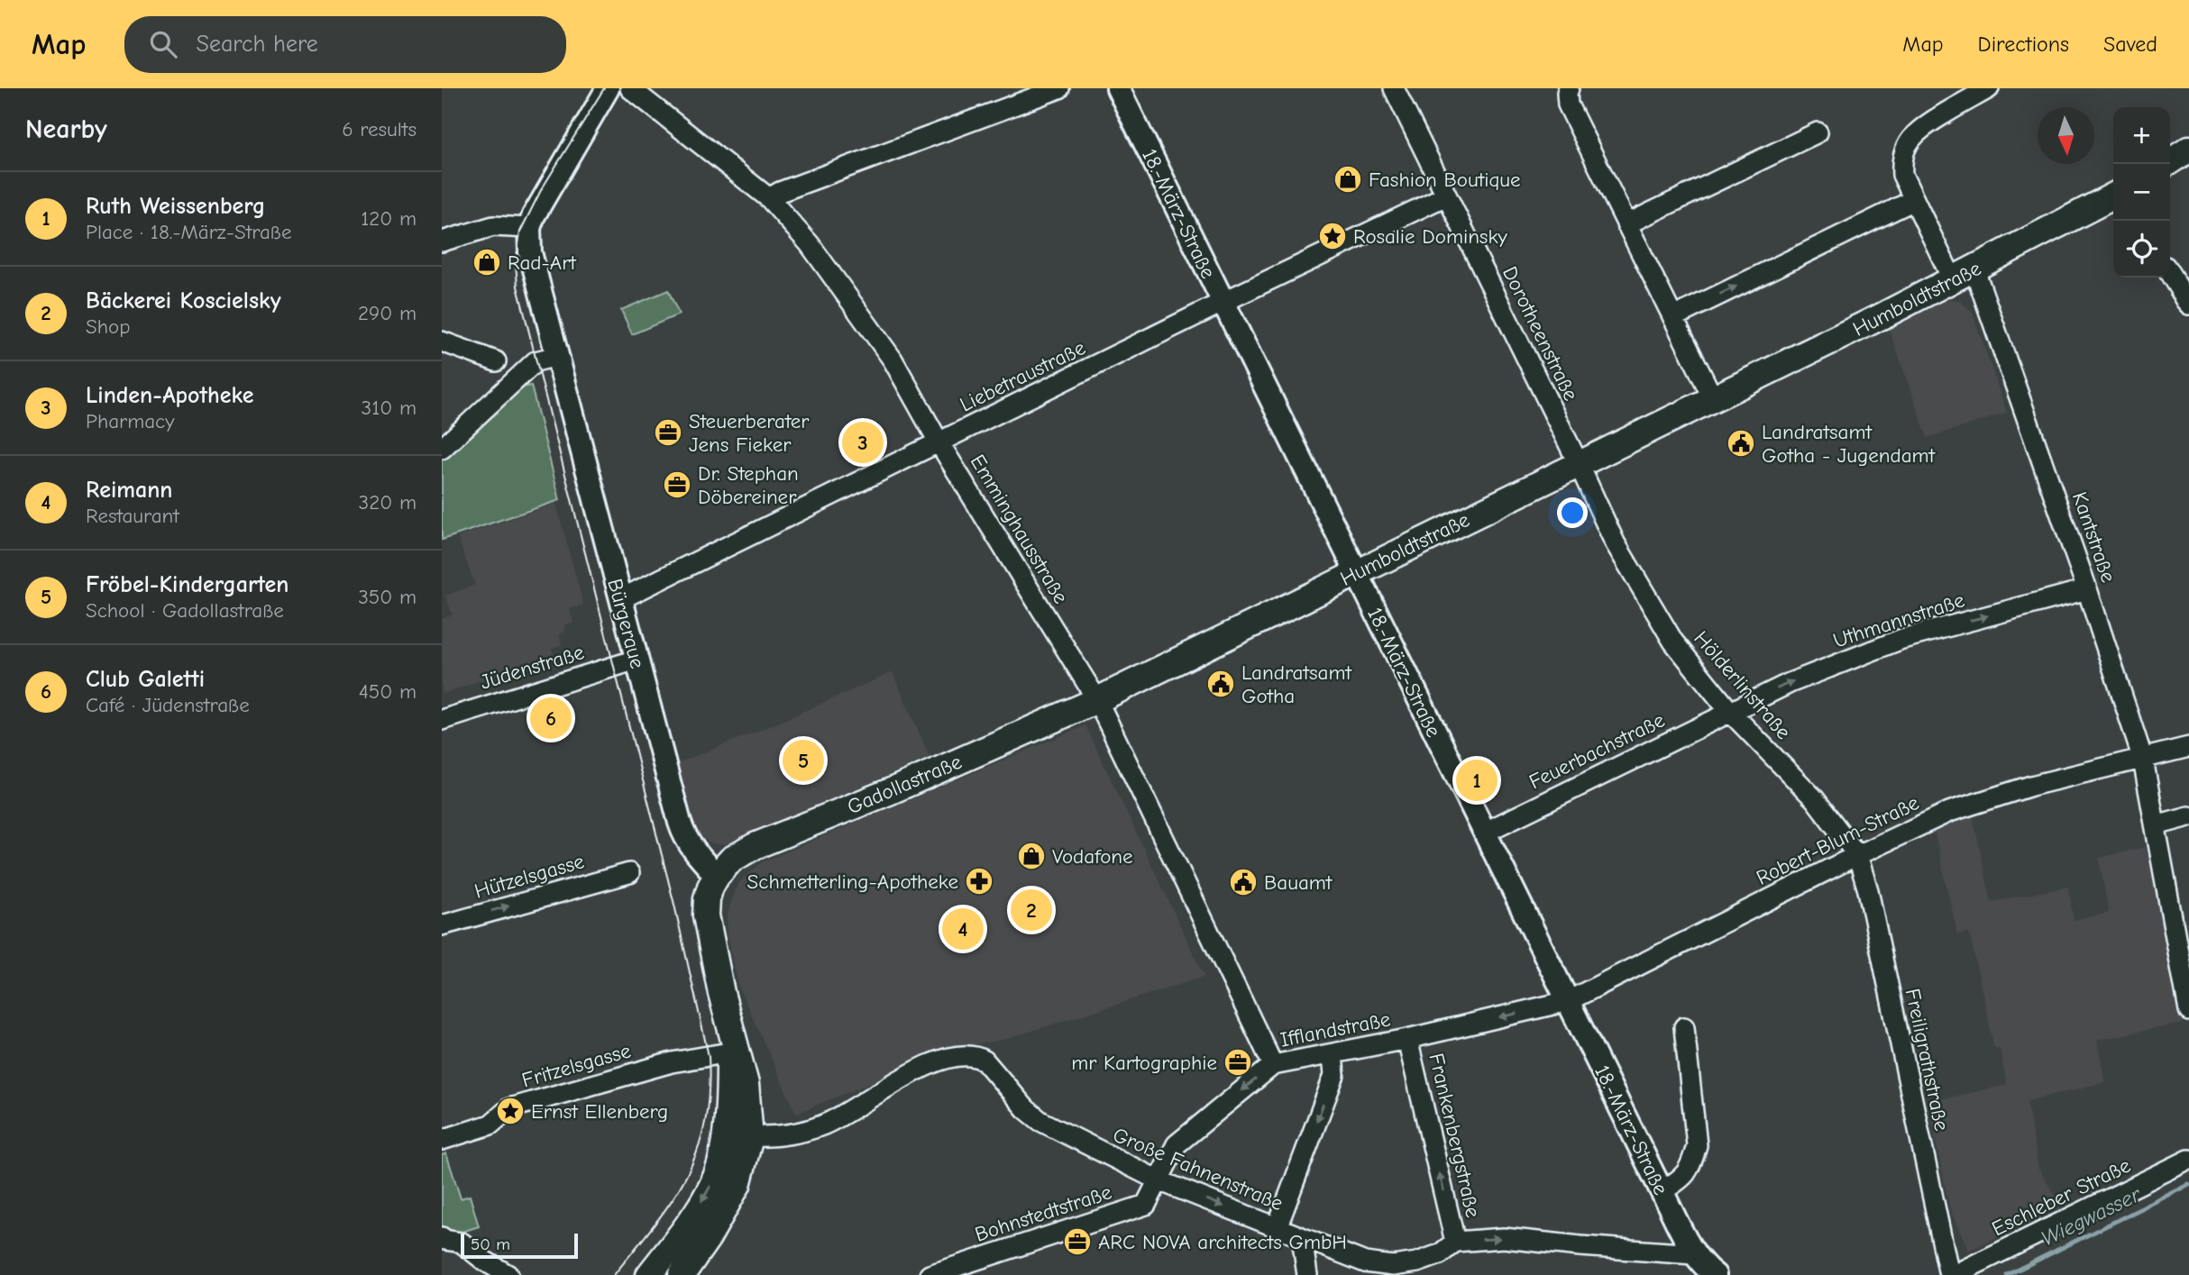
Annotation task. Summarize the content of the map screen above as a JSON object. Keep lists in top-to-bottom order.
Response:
{
  "streets": {
    "main road": ["Humboldtstraße", "Gadollastraße"],
    "street": [
      "18.-März-Straße",
      "Dorotheenstraße",
      "Liebetraustraße",
      "Emminghausstraße",
      "Kantstraße",
      "Uthmannstraße",
      "Bürgeraue",
      "Jüdenstraße",
      "Hölderlinstraße",
      "Feuerbachstraße",
      "Robert-Blum-Straße",
      "Hützelsgasse",
      "Ifflandstraße",
      "Freiligrathstraße",
      "Fritzelsgasse",
      "Frankenbergstraße",
      "Große Fahnenstraße",
      "Eschleber Straße",
      "Bohnstedtstraße"
    ]
  },
  "crossings": [
    ["18.-März-Straße", "Humboldtstraße"],
    ["18.-März-Straße", "Liebetraustraße"],
    ["18.-März-Straße", "Feuerbachstraße"],
    ["18.-März-Straße", "Robert-Blum-Straße"],
    ["18.-März-Straße", "Ifflandstraße"],
    ["18.-März-Straße", "Große Fahnenstraße"],
    ["Humboldtstraße", "Dorotheenstraße"],
    ["Humboldtstraße", "Emminghausstraße"],
    ["Humboldtstraße", "Kantstraße"],
    ["Humboldtstraße", "Hölderlinstraße"],
    ["Humboldtstraße", "Gadollastraße"],
    ["Dorotheenstraße", "Liebetraustraße"],
    ["Dorotheenstraße", "Hölderlinstraße"],
    ["Liebetraustraße", "Emminghausstraße"],
    ["Liebetraustraße", "Bürgeraue"],
    ["Emminghausstraße", "Gadollastraße"],
    ["Emminghausstraße", "Ifflandstraße"],
    ["Kantstraße", "Uthmannstraße"],
    ["Kantstraße", "Robert-Blum-Straße"],
    ["Uthmannstraße", "Hölderlinstraße"],
    ["Uthmannstraße", "Feuerbachstraße"],
    ["Bürgeraue", "Jüdenstraße"],
    ["Bürgeraue", "Gadollastraße"],
    ["Hölderlinstraße", "Feuerbachstraße"],
    ["Hölderlinstraße", "Robert-Blum-Straße"],
    ["Hölderlinstraße", "Freiligrathstraße"],
    ["Robert-Blum-Straße", "Ifflandstraße"],
    ["Robert-Blum-Straße", "Freiligrathstraße"],
    ["Ifflandstraße", "Frankenbergstraße"],
    ["Ifflandstraße", "Große Fahnenstraße"],
    ["Ifflandstraße", "Bohnstedtstraße"],
    ["Freiligrathstraße", "Eschleber Straße"],
    ["Frankenbergstraße", "Große Fahnenstraße"],
    ["Große Fahnenstraße", "Bohnstedtstraße"]
  ],
  "one_way": [
    "Uthmannstraße",
    "Hützelsgasse",
    "Ifflandstraße",
    "Frankenbergstraße",
    "Große Fahnenstraße"
  ],
  "water": ["Wiegwasser"],
  "places": {
    "shop": ["Fashion Boutique", "Rad-Art", "Vodafone"],
    "place": ["Rosalie Dominsky", "Ernst Ellenberg"],
    "office": [
      "Steuerberater Jens Fieker",
      "Dr. Stephan Döbereiner",
      "mr Kartographie",
      "ARC NOVA architects GmbH"
    ],
    "public building": ["Landratsamt Gotha - Jugendamt", "Landratsamt Gotha", "Bauamt"],
    "pharmacy": ["Schmetterling-Apotheke"]
  },
  "scale_bar": "50 m",
  "north": "bottom",
  "page": {
    "header": "Map",
    "search": "Search here",
    "nav": ["Map", "Directions", "Saved"],
    "heading": ["Nearby", "6 results"],
    "map_buttons": ["+", "−"],
    "list": [
      {
        "mark": "1",
        "name": "Ruth Weissenberg",
        "note": "Place · 18.-März-Straße",
        "value": "120 m"
      },
      {
        "mark": "2",
        "name": "Bäckerei Koscielsky",
        "note": "Shop",
        "value": "290 m"
      },
      {
        "mark": "3",
        "name": "Linden-Apotheke",
        "note": "Pharmacy",
        "value": "310 m"
      },
      {
        "mark": "4",
        "name": "Reimann",
        "note": "Restaurant",
        "value": "320 m"
      },
      {
        "mark": "5",
        "name": "Fröbel-Kindergarten",
        "note": "School · Gadollastraße",
        "value": "350 m"
      },
      {
        "mark": "6",
        "name": "Club Galetti",
        "note": "Café · Jüdenstraße",
        "value": "450 m"
      }
    ],
    "pins": [
      "3",
      "6",
      "5",
      "1",
      "2",
      "4"
    ],
    "scale": "50 m"
  }
}
